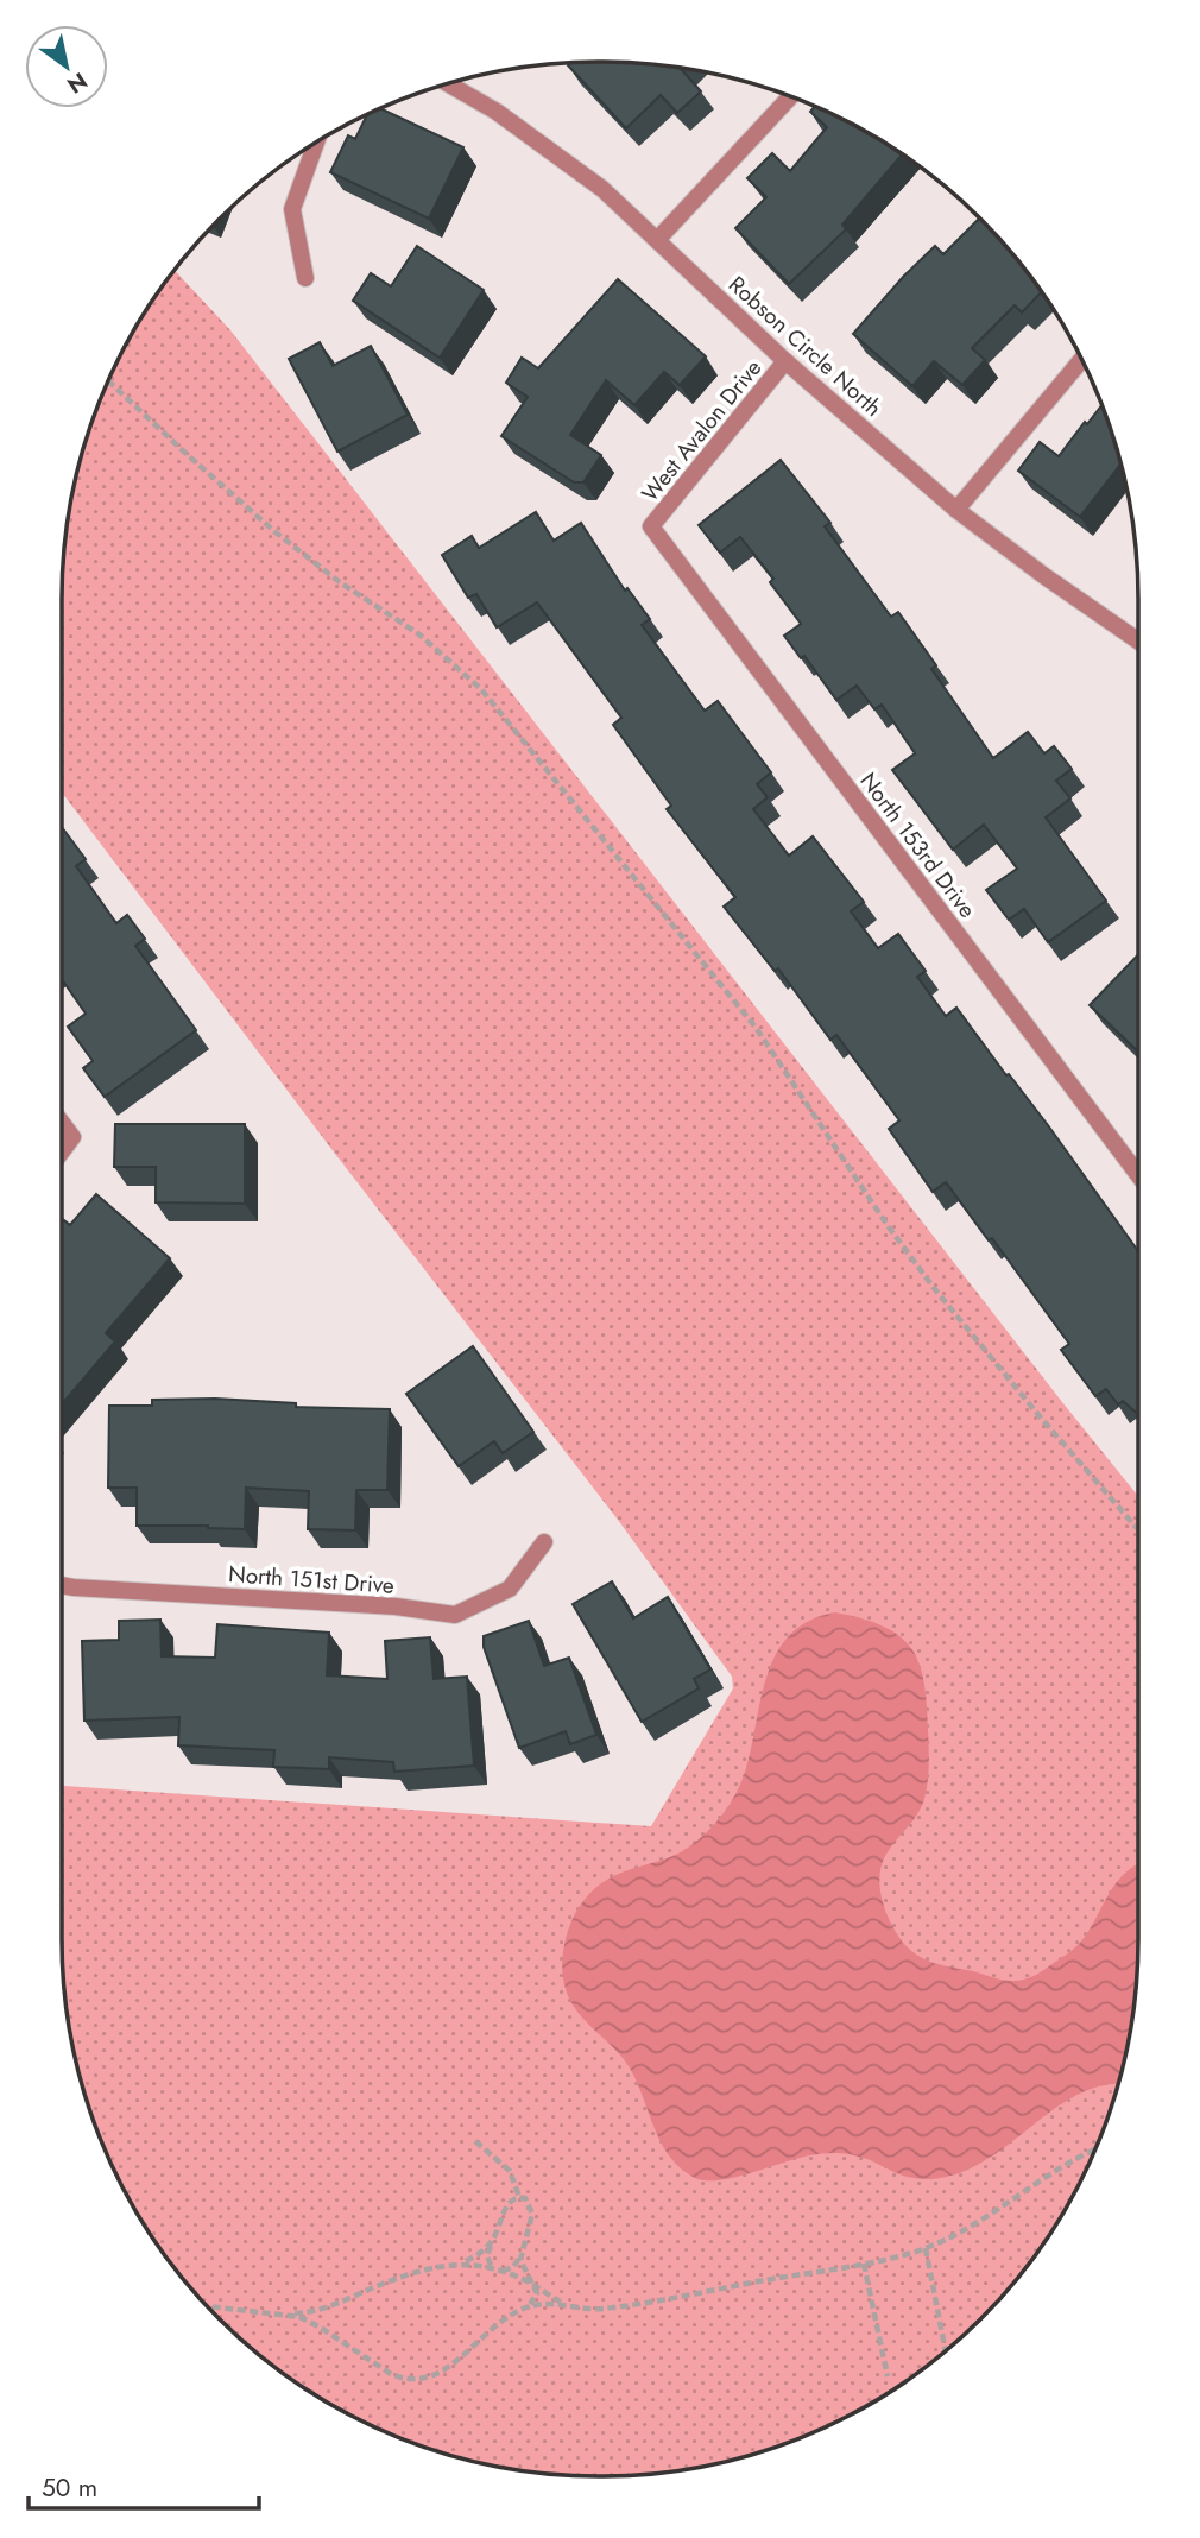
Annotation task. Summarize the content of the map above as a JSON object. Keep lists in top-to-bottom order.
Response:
{
  "streets": {
    "street": [
      "Robson Circle North",
      "West Avalon Drive",
      "North 153rd Drive",
      "North 151st Drive"
    ]
  },
  "crossings": [
    ["Robson Circle North", "West Avalon Drive"],
    ["West Avalon Drive", "North 153rd Drive"]
  ],
  "scale_bar": "50 m",
  "north": "bottom right"
}
